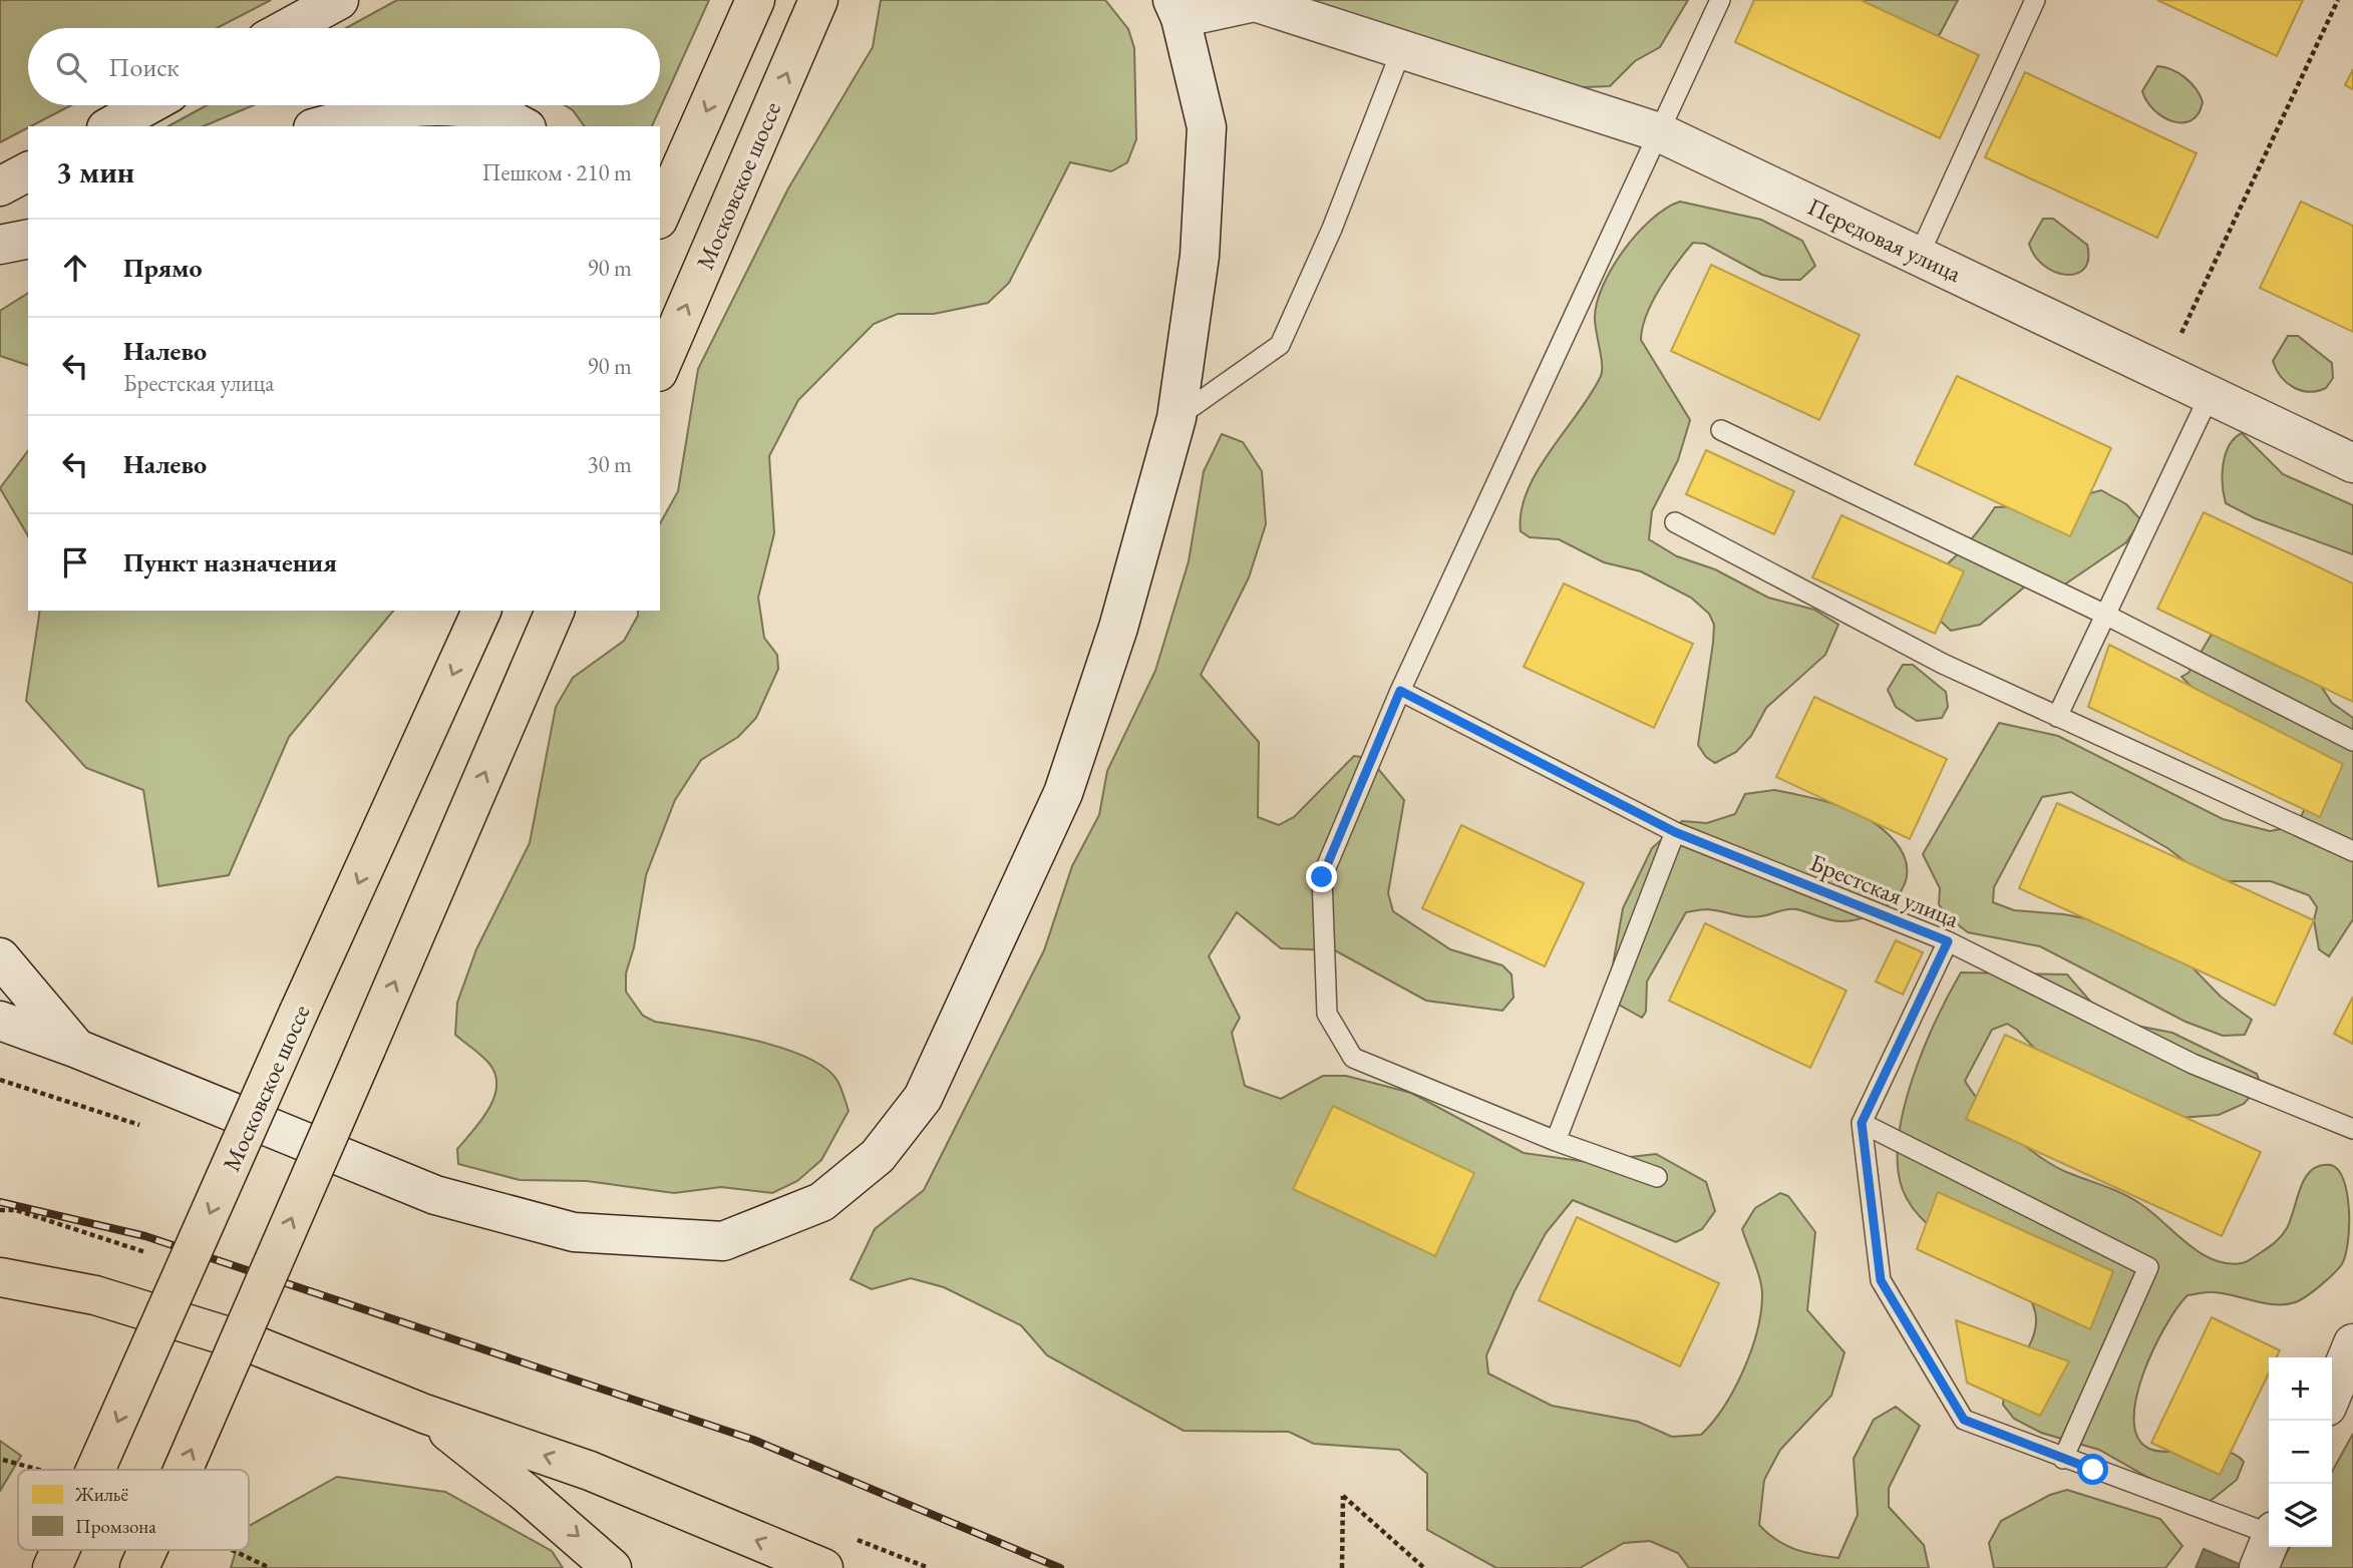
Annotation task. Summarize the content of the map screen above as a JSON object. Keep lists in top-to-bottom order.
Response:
{
  "streets": {
    "main road": ["Московское шоссе", "Передовая улица"],
    "lane": ["Брестская улица"]
  },
  "legend": ["Жильё", "Промзона"],
  "page": {
    "search": "Поиск",
    "heading": ["3 мин", "Пешком · 210 m"],
    "list": [
      ["Прямо", "90 m"],
      ["Налево", "Брестская улица", "90 m"],
      ["Налево", "30 m"],
      "Пункт назначения"
    ],
    "map_buttons": ["+", "−"]
  }
}
